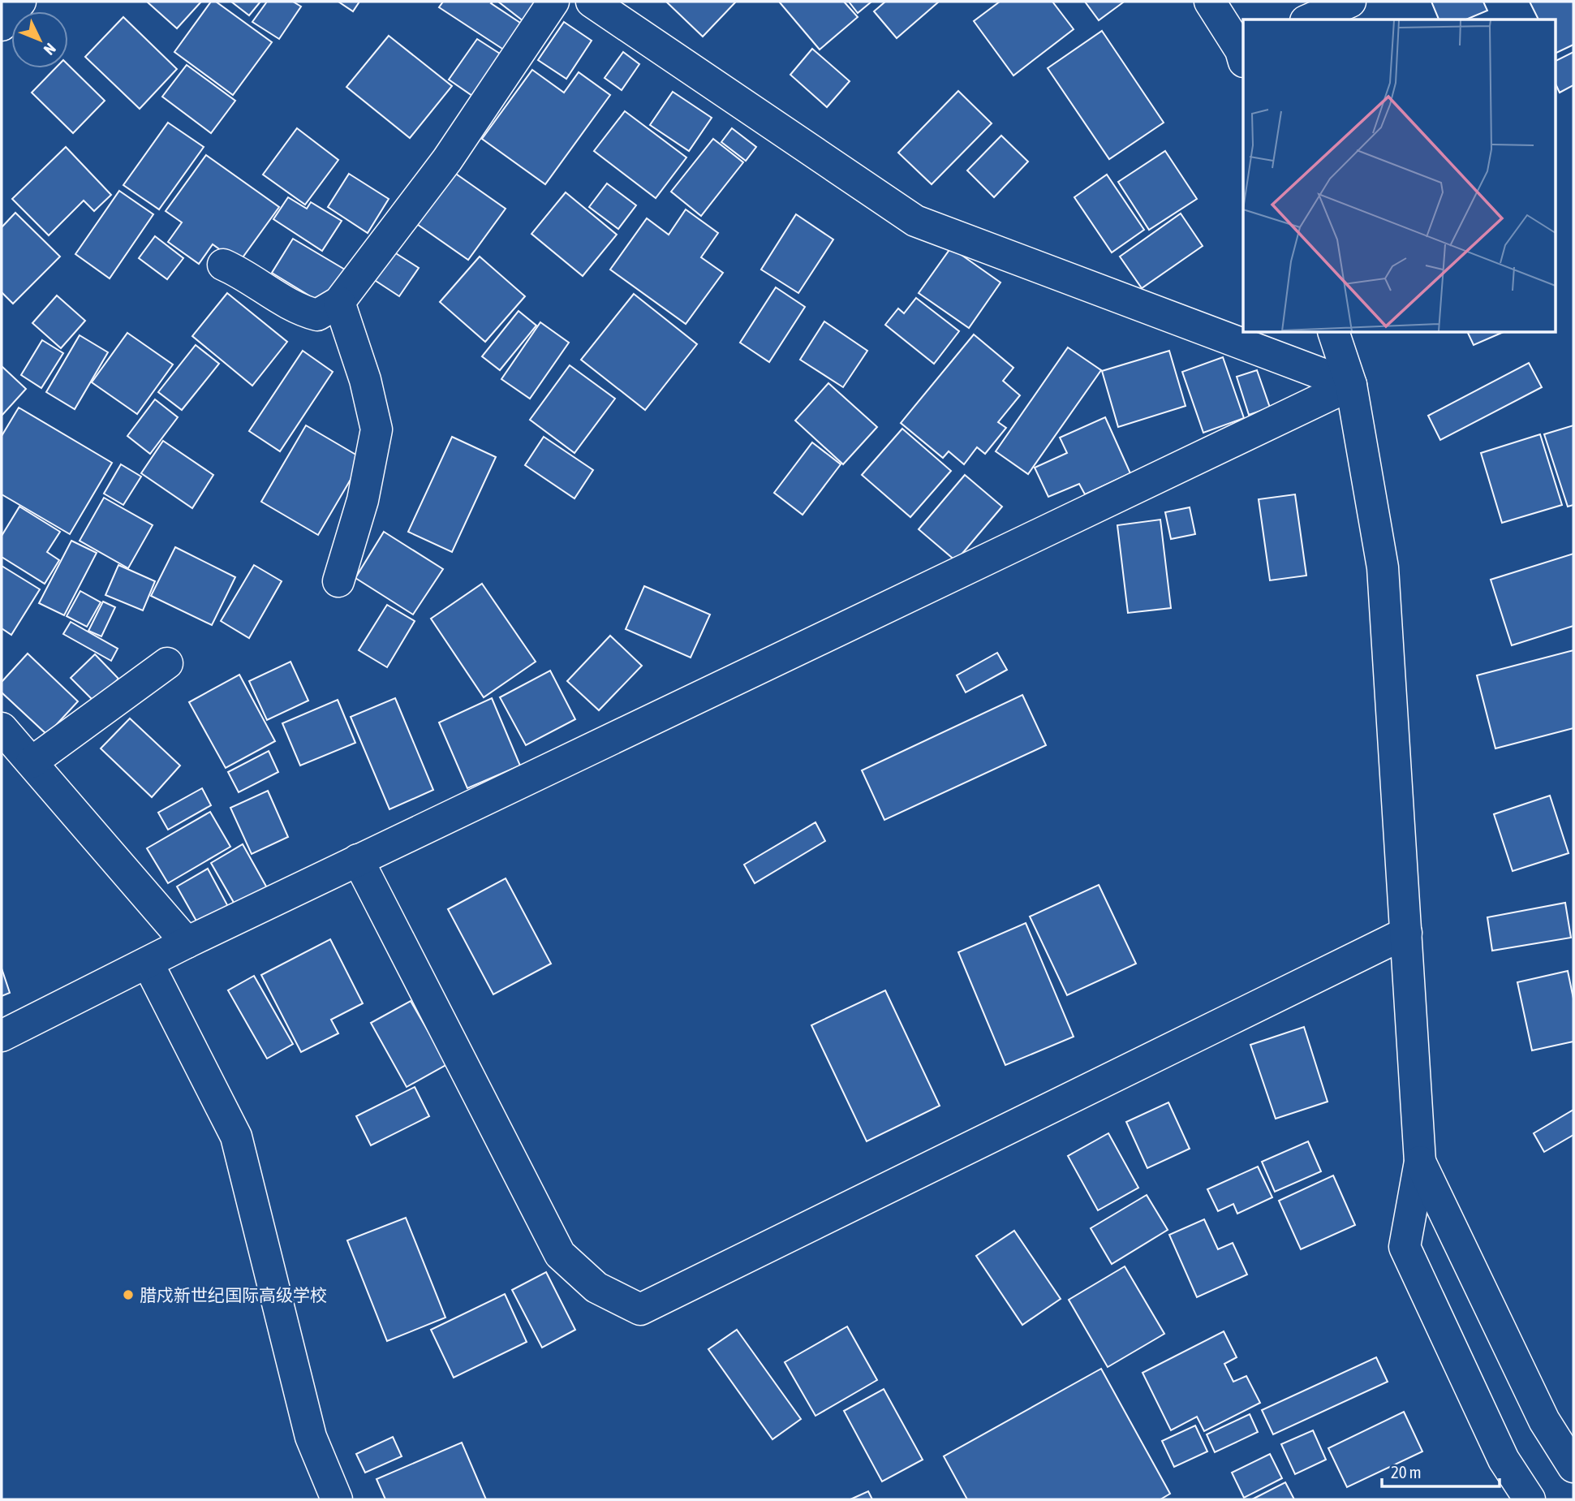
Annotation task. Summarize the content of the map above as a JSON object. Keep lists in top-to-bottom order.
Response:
{
  "places": ["腊戍新世纪国际高级学校"],
  "scale_bar": "20 m",
  "north": "bottom right"
}
